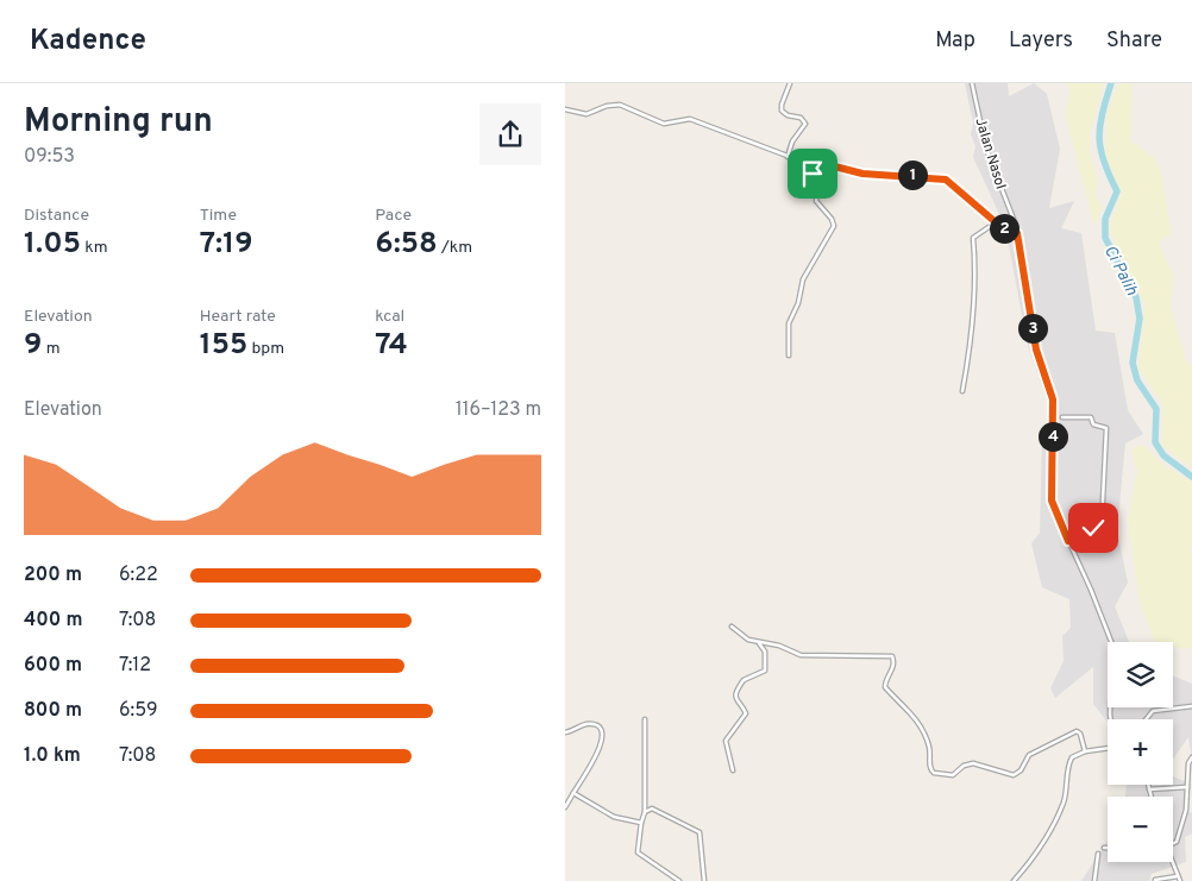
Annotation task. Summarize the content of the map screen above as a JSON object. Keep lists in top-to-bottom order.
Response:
{
  "streets": {
    "street": ["Jalan Nasol"]
  },
  "water": ["Ci Palih"],
  "page": {
    "header": "Kadence",
    "nav": ["Map", "Layers", "Share"],
    "heading": ["Morning run", "09:53"],
    "pins": [
      "1",
      "2",
      "3",
      "4"
    ],
    "stats": [
      ["Distance", "1.05 km"],
      ["Time", "7:19"],
      ["Pace", "6:58 /km"],
      ["Elevation", "9 m"],
      ["Heart rate", "155 bpm"],
      ["kcal", "74"]
    ],
    "chart": ["Elevation", "116–123 m"],
    "list": [
      {
        "name": "200 m",
        "note": "6:22"
      },
      {
        "name": "400 m",
        "note": "7:08"
      },
      {
        "name": "600 m",
        "note": "7:12"
      },
      {
        "name": "800 m",
        "note": "6:59"
      },
      {
        "name": "1.0 km",
        "note": "7:08"
      }
    ],
    "map_buttons": ["+", "−"]
  }
}
